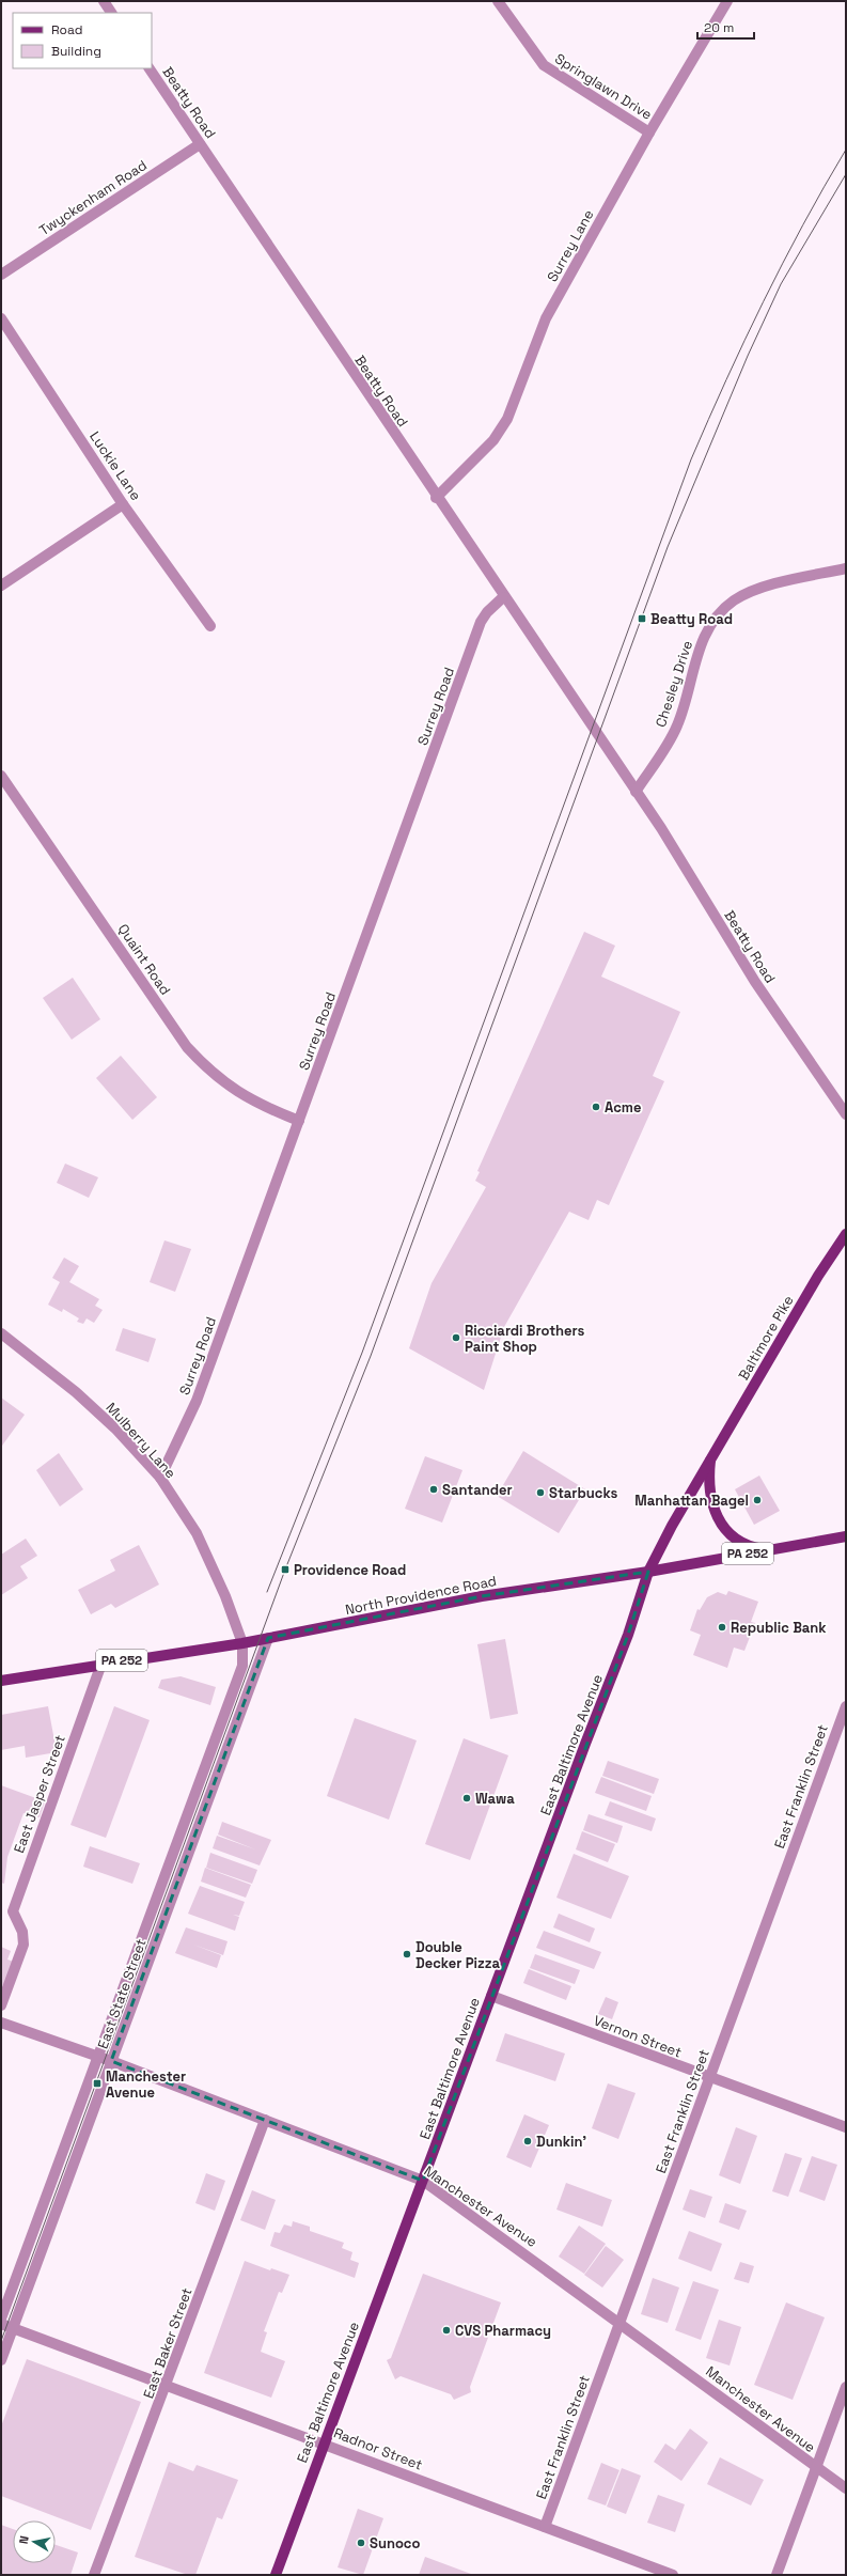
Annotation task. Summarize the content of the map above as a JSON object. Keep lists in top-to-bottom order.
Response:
{
  "streets": {
    "main road": [
      "Baltimore Pike",
      "PA 252",
      "North Providence Road",
      "East Baltimore Avenue"
    ],
    "street": [
      "Springlawn Drive",
      "Beatty Road",
      "Twyckenham Road",
      "Surrey Lane",
      "Luckie Lane",
      "Chesley Drive",
      "Surrey Road",
      "Quaint Road",
      "Mulberry Lane",
      "East Franklin Street",
      "East Jasper Street",
      "East State Street",
      "Vernon Street",
      "Manchester Avenue",
      "East Baker Street",
      "Radnor Street"
    ]
  },
  "crossings": [
    ["Springlawn Drive", "Surrey Lane"],
    ["Beatty Road", "Twyckenham Road"],
    ["Beatty Road", "Surrey Lane"],
    ["Beatty Road", "Chesley Drive"],
    ["Beatty Road", "Surrey Road"],
    ["Surrey Road", "Quaint Road"],
    ["Surrey Road", "Mulberry Lane"],
    ["Baltimore Pike", "North Providence Road"],
    ["Baltimore Pike", "East Baltimore Avenue"],
    ["Mulberry Lane", "North Providence Road"],
    ["Mulberry Lane", "East State Street"],
    ["North Providence Road", "East Baltimore Avenue"],
    ["North Providence Road", "East Jasper Street"],
    ["North Providence Road", "East State Street"],
    ["East Baltimore Avenue", "Vernon Street"],
    ["East Baltimore Avenue", "Manchester Avenue"],
    ["East Baltimore Avenue", "Radnor Street"],
    ["East Franklin Street", "Vernon Street"],
    ["East Franklin Street", "Manchester Avenue"],
    ["East Franklin Street", "Radnor Street"],
    ["East State Street", "Manchester Avenue"],
    ["East State Street", "Radnor Street"],
    ["Manchester Avenue", "East Baker Street"],
    ["East Baker Street", "Radnor Street"]
  ],
  "places": {
    "transit": ["Beatty Road", "Providence Road", "Manchester Avenue"],
    "other": [
      "Acme",
      "Ricciardi Brothers Paint Shop",
      "Santander",
      "Starbucks",
      "Manhattan Bagel",
      "Republic Bank",
      "Wawa",
      "Double Decker Pizza",
      "Dunkin'",
      "CVS Pharmacy",
      "Sunoco"
    ]
  },
  "legend": ["Road", "Building"],
  "scale_bar": "20 m",
  "north": "left"
}
